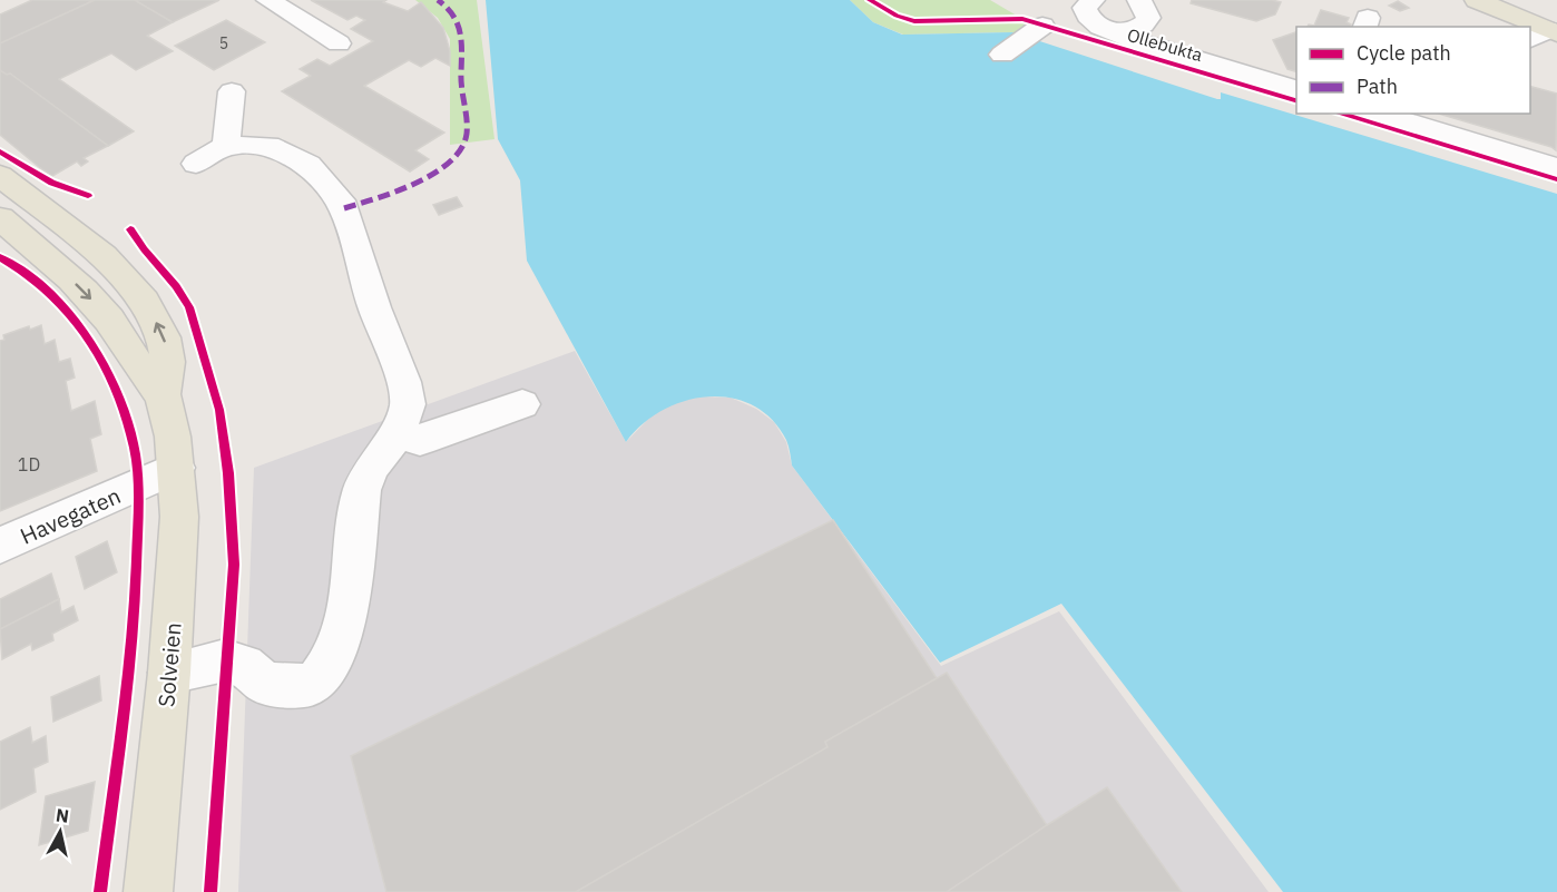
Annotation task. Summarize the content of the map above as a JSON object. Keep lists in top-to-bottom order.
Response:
{
  "streets": {
    "main road": ["Solveien"],
    "street": ["Ollebukta", "Havegaten"]
  },
  "crossings": [
    ["Havegaten", "Solveien"]
  ],
  "house_numbers": ["5", "1D"],
  "legend": ["Cycle path", "Path"],
  "north": "top"
}
